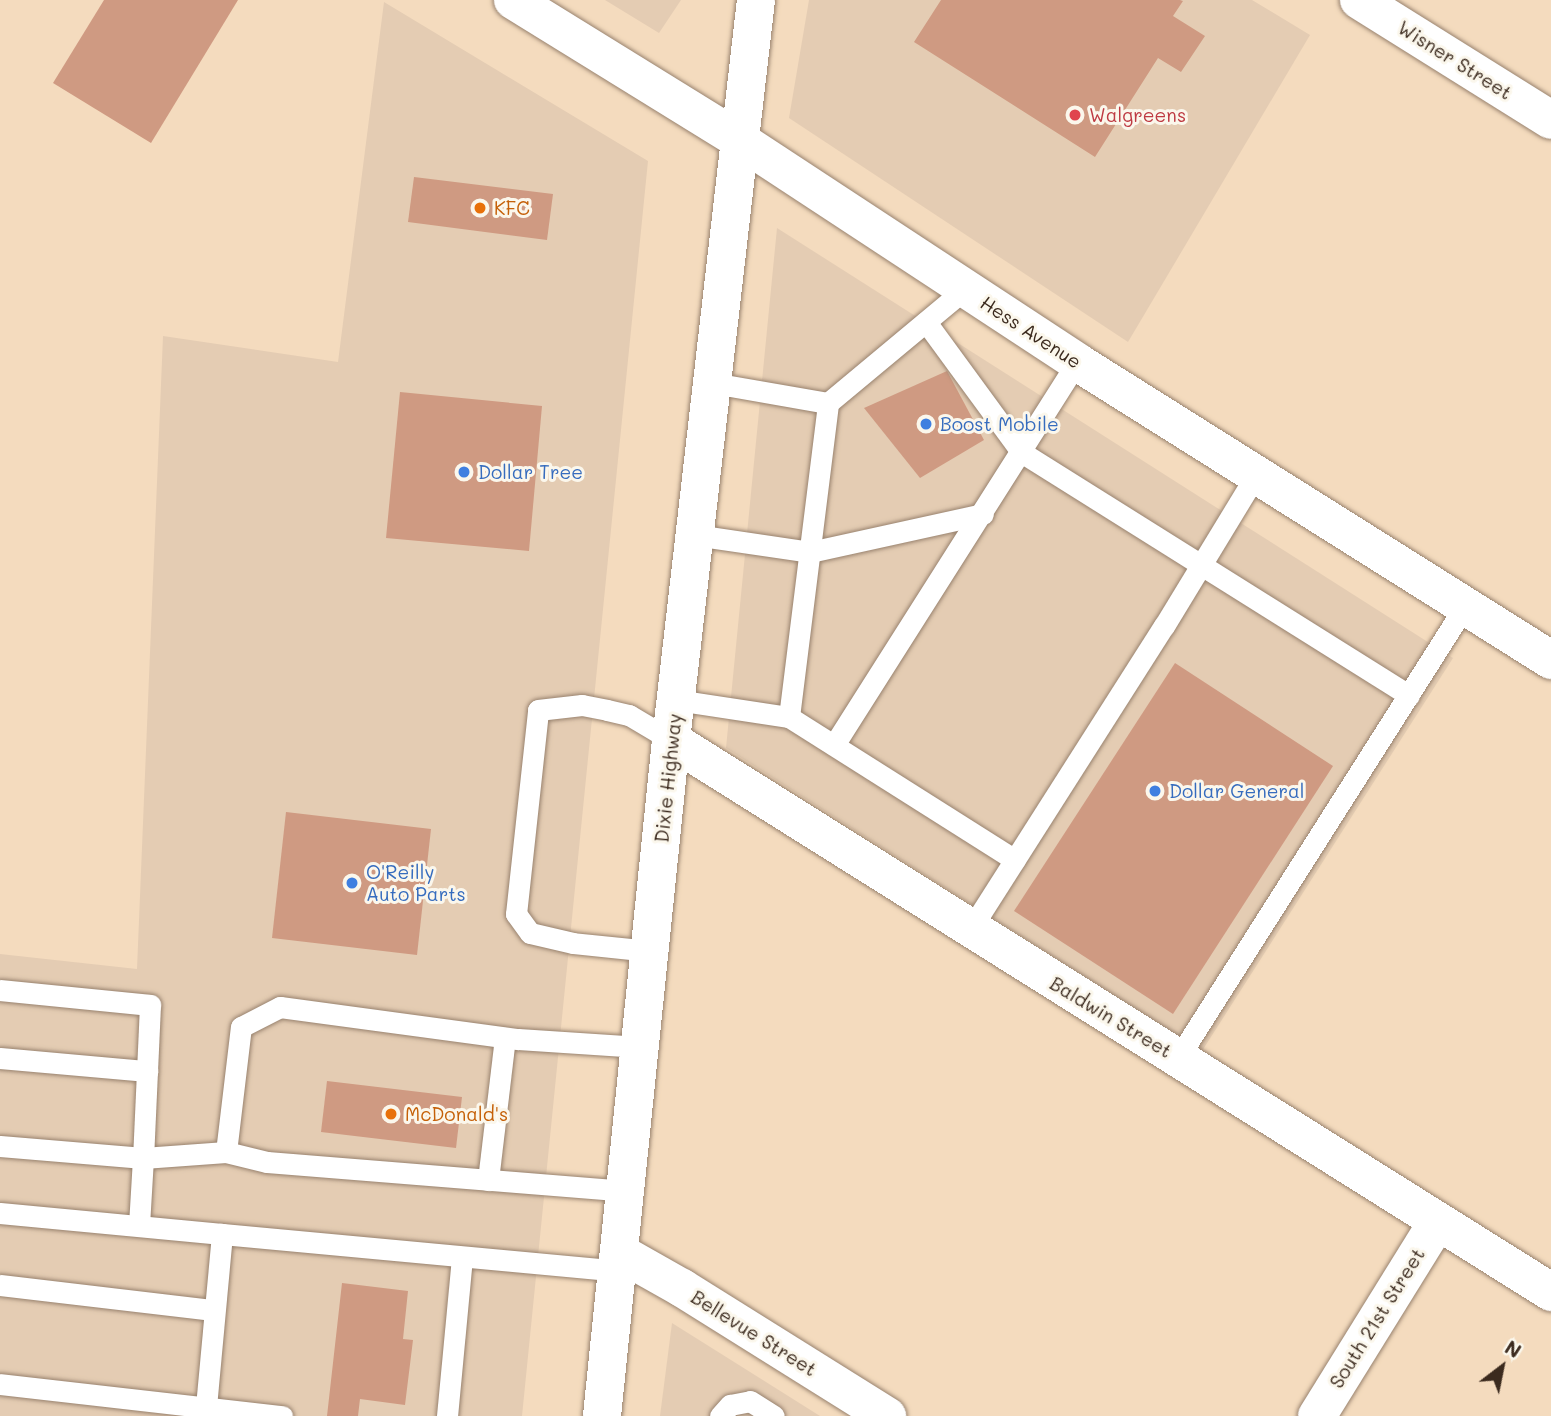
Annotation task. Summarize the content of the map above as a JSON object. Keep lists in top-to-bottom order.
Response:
{
  "streets": {
    "street": [
      "Wisner Street",
      "Hess Avenue",
      "Dixie Highway",
      "Baldwin Street",
      "South 21st Street",
      "Bellevue Street"
    ]
  },
  "crossings": [
    ["Hess Avenue", "Dixie Highway"],
    ["Dixie Highway", "Baldwin Street"],
    ["Dixie Highway", "Bellevue Street"],
    ["Baldwin Street", "South 21st Street"]
  ],
  "places": [
    "Walgreens",
    "KFC",
    "Boost Mobile",
    "Dollar Tree",
    "Dollar General",
    "O'Reilly Auto Parts",
    "McDonald's"
  ],
  "north": "top right"
}
